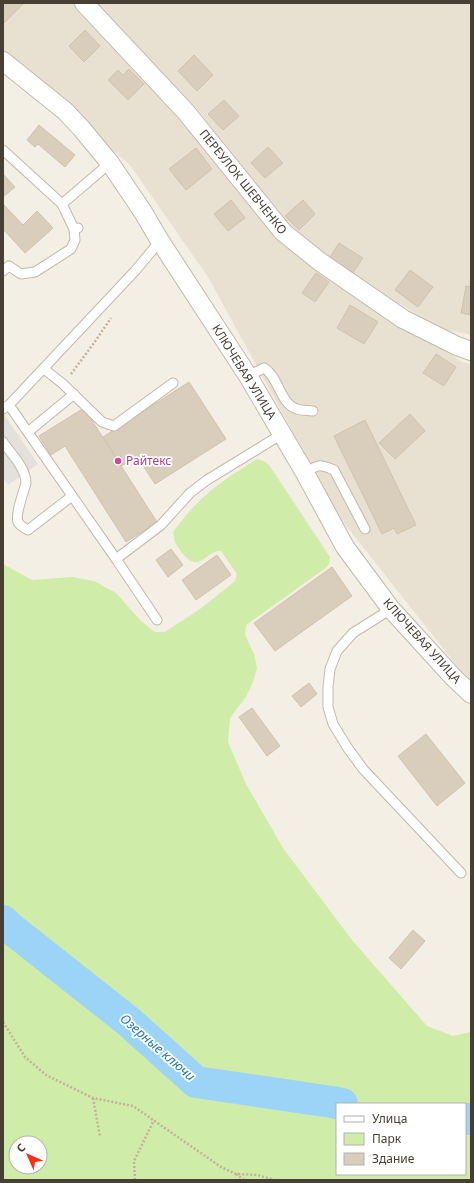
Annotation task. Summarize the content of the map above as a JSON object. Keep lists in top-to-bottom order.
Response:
{
  "streets": {
    "street": ["ПЕРЕУЛОК ШЕВЧЕНКО", "КЛЮЧЕВАЯ УЛИЦА"]
  },
  "water": ["Озерные ключи"],
  "places": ["Райтекс"],
  "legend": ["Улица", "Парк", "Здание"],
  "north": "top left"
}
